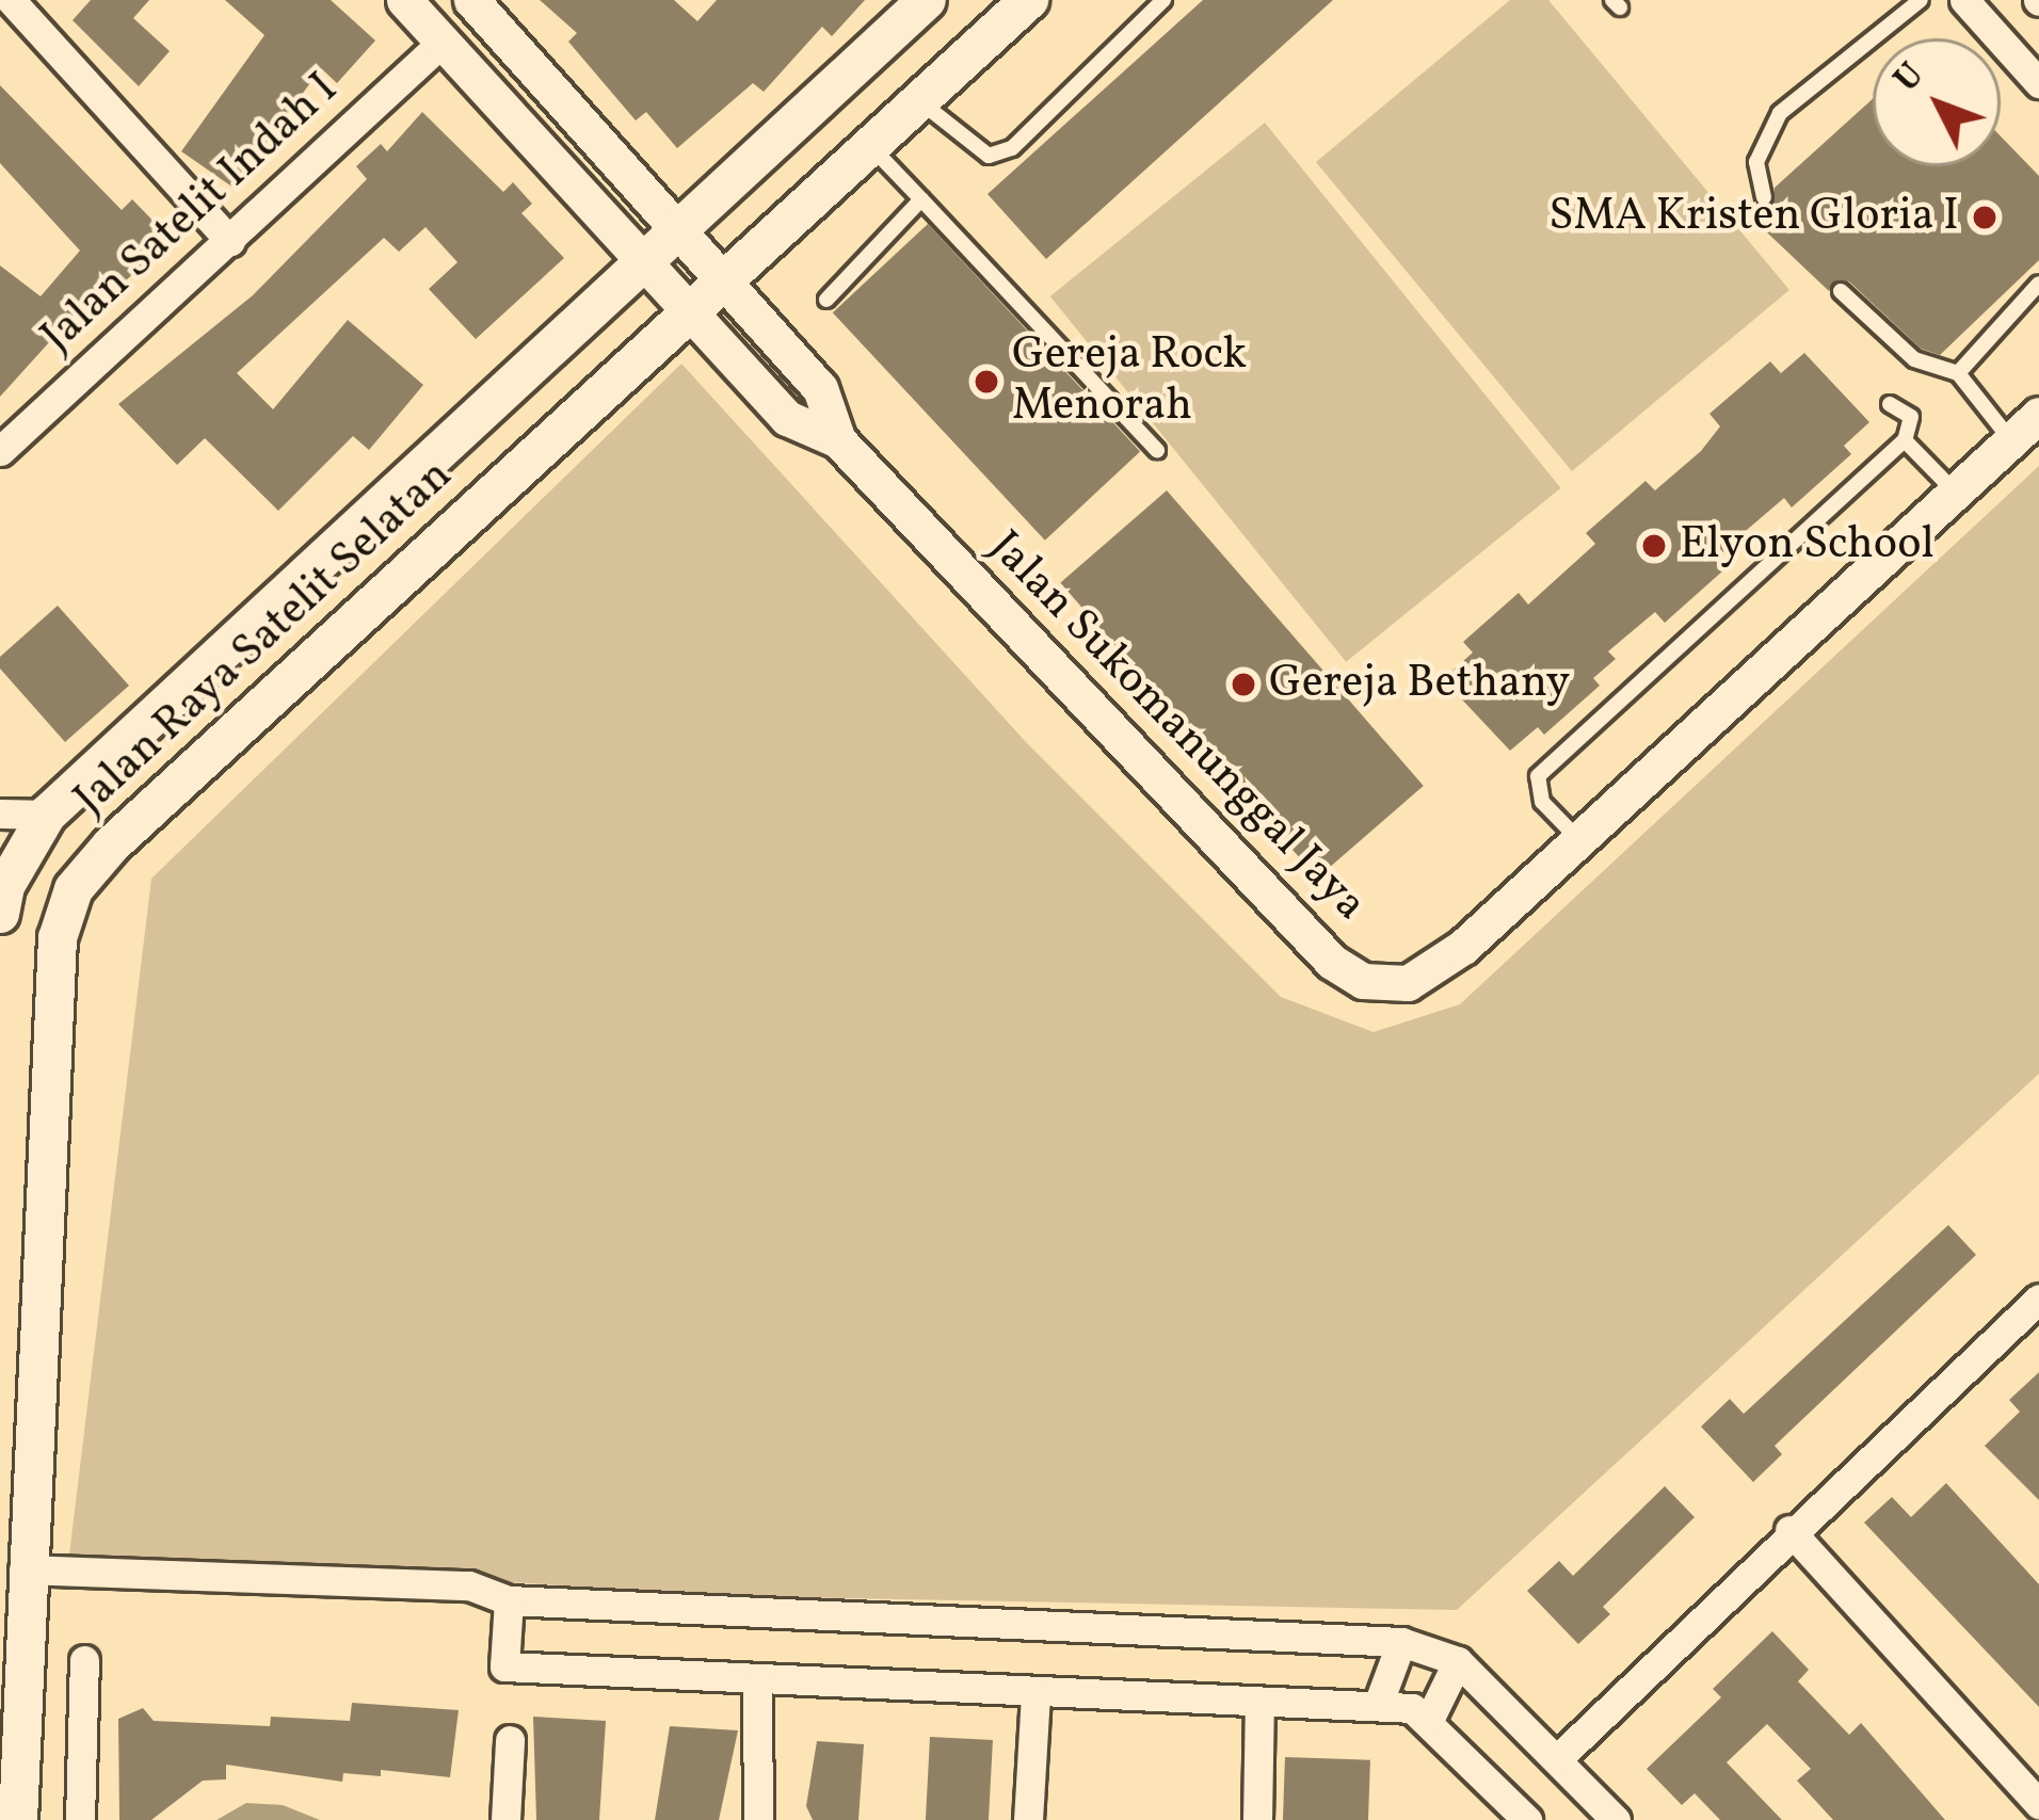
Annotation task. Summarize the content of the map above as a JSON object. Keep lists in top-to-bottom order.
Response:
{
  "streets": {
    "main road": ["Jalan Raya Satelit Selatan"],
    "street": ["Jalan Satelit Indah I", "Jalan Sukomanunggal Jaya"]
  },
  "crossings": [
    ["Jalan Satelit Indah I", "Jalan Sukomanunggal Jaya"],
    ["Jalan Raya Satelit Selatan", "Jalan Sukomanunggal Jaya"]
  ],
  "places": [
    "SMA Kristen Gloria I",
    "Gereja Rock Menorah",
    "Elyon School",
    "Gereja Bethany"
  ],
  "north": "top left"
}
